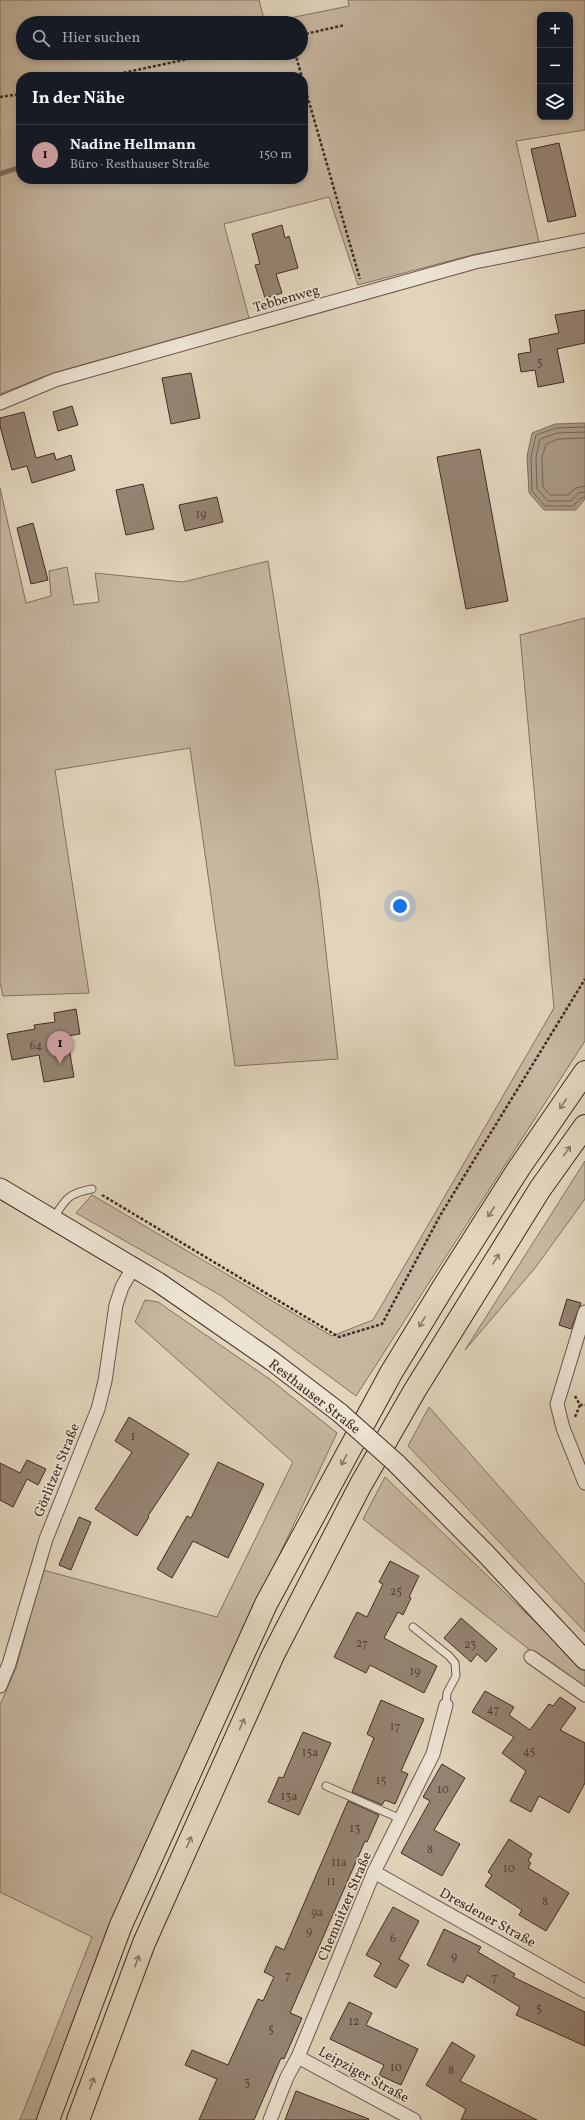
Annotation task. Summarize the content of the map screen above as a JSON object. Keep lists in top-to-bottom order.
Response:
{
  "streets": {
    "street": [
      "Tebbenweg",
      "Resthauser Straße",
      "Görlitzer Straße",
      "Chemnitzer Straße",
      "Dresdener Straße",
      "Leipziger Straße"
    ]
  },
  "crossings": [
    ["Resthauser Straße", "Görlitzer Straße"],
    ["Chemnitzer Straße", "Dresdener Straße"],
    ["Chemnitzer Straße", "Leipziger Straße"]
  ],
  "house_numbers": [
    "5",
    "19",
    "64",
    "1",
    "25",
    "27",
    "23",
    "19",
    "47",
    "17",
    "45",
    "15a",
    "15",
    "10",
    "13a",
    "13",
    "8",
    "11a",
    "10",
    "11",
    "8",
    "9a",
    "9",
    "6",
    "9",
    "7",
    "7",
    "5",
    "12",
    "5",
    "10",
    "8",
    "3"
  ],
  "page": {
    "map_buttons": ["+", "−"],
    "search": "Hier suchen",
    "heading": "In der Nähe",
    "list": [
      {
        "mark": "1",
        "name": "Nadine Hellmann",
        "note": "Büro · Resthauser Straße",
        "value": "150 m"
      }
    ],
    "pins": "1"
  }
}
